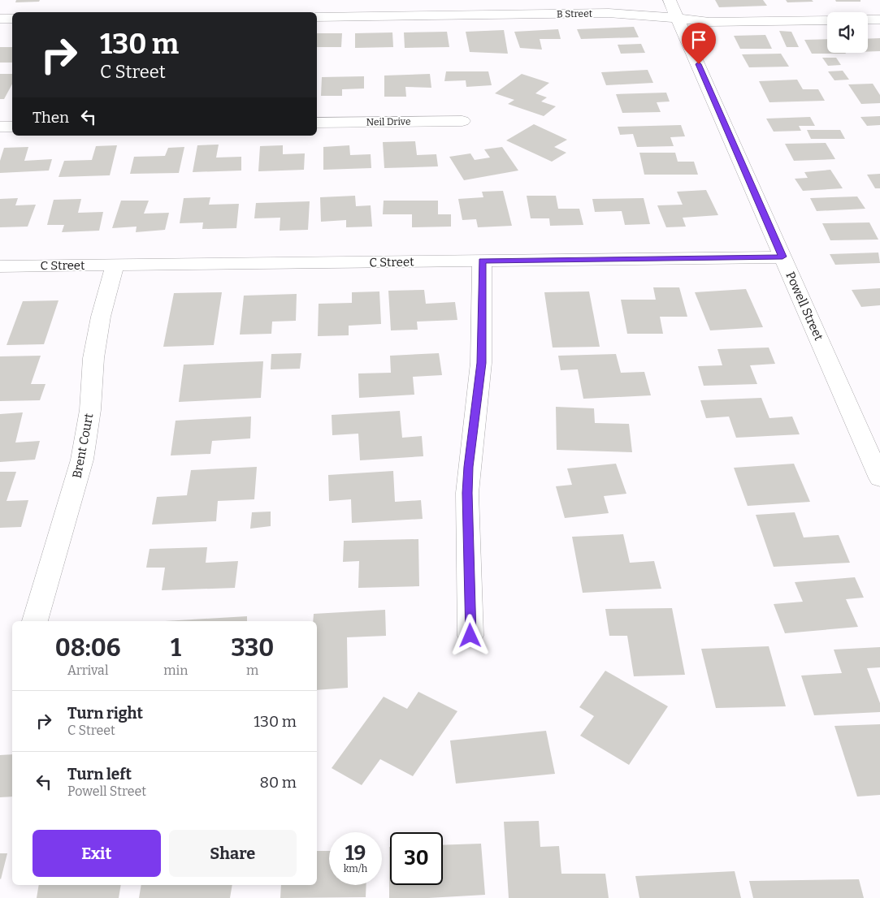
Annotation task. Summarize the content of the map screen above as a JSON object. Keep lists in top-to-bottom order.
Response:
{
  "streets": {
    "street": [
      "B Street",
      "Neil Drive",
      "C Street",
      "Powell Street",
      "Brent Court"
    ]
  },
  "crossings": [
    ["B Street", "Powell Street"],
    ["C Street", "Powell Street"],
    ["C Street", "Brent Court"]
  ],
  "page": {
    "turn": ["130 m", "C Street"],
    "then": "Then",
    "eta": [
      "08:06",
      "Arrival",
      "1",
      "min",
      "330",
      "m"
    ],
    "list": [
      {
        "name": "Turn right",
        "note": "C Street",
        "value": "130 m"
      },
      {
        "name": "Turn left",
        "note": "Powell Street",
        "value": "80 m"
      }
    ],
    "buttons": ["Exit", "Share"],
    "speed": "19 km/h",
    "limit": "30"
  }
}
